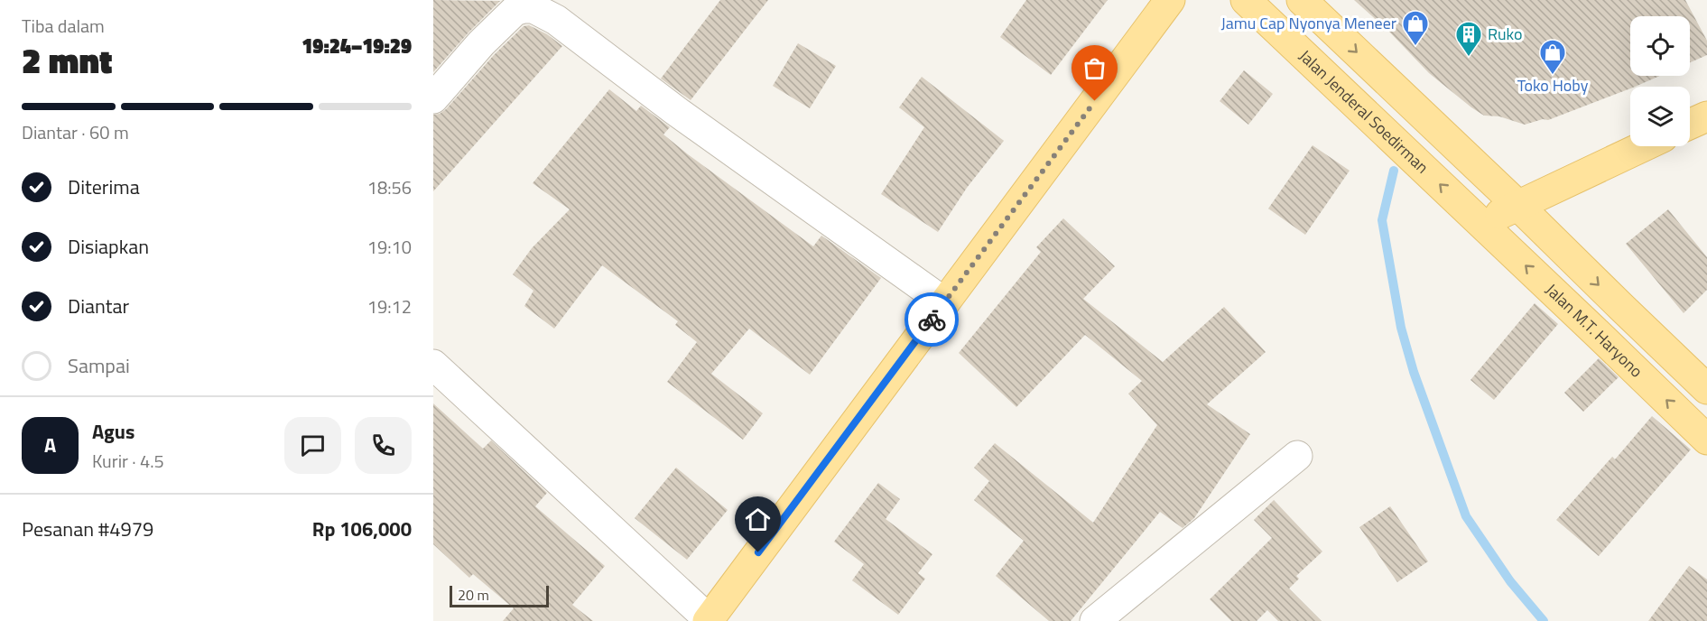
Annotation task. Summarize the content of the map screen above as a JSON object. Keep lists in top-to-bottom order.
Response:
{
  "streets": {
    "main road": ["Jalan Jenderal Soedirman", "Jalan M.T. Haryono"]
  },
  "crossings": [
    ["Jalan Jenderal Soedirman", "Jalan M.T. Haryono"]
  ],
  "places": {
    "shop": ["Jamu Cap Nyonya Meneer", "Toko Hoby"],
    "building": ["Ruko"]
  },
  "scale_bar": "20 m",
  "page": {
    "heading": ["2 mnt", "Tiba dalam", "19:24–19:29"],
    "panel": [
      "Agus",
      "Kurir · 4.5",
      "Pesanan #4979",
      "Rp 106,000"
    ],
    "bar": "Diantar · 60 m",
    "list": [
      ["Diterima", "18:56"],
      ["Disiapkan", "19:10"],
      ["Diantar", "19:12"],
      "Sampai"
    ],
    "round": "A",
    "scale": "20 m"
  }
}
